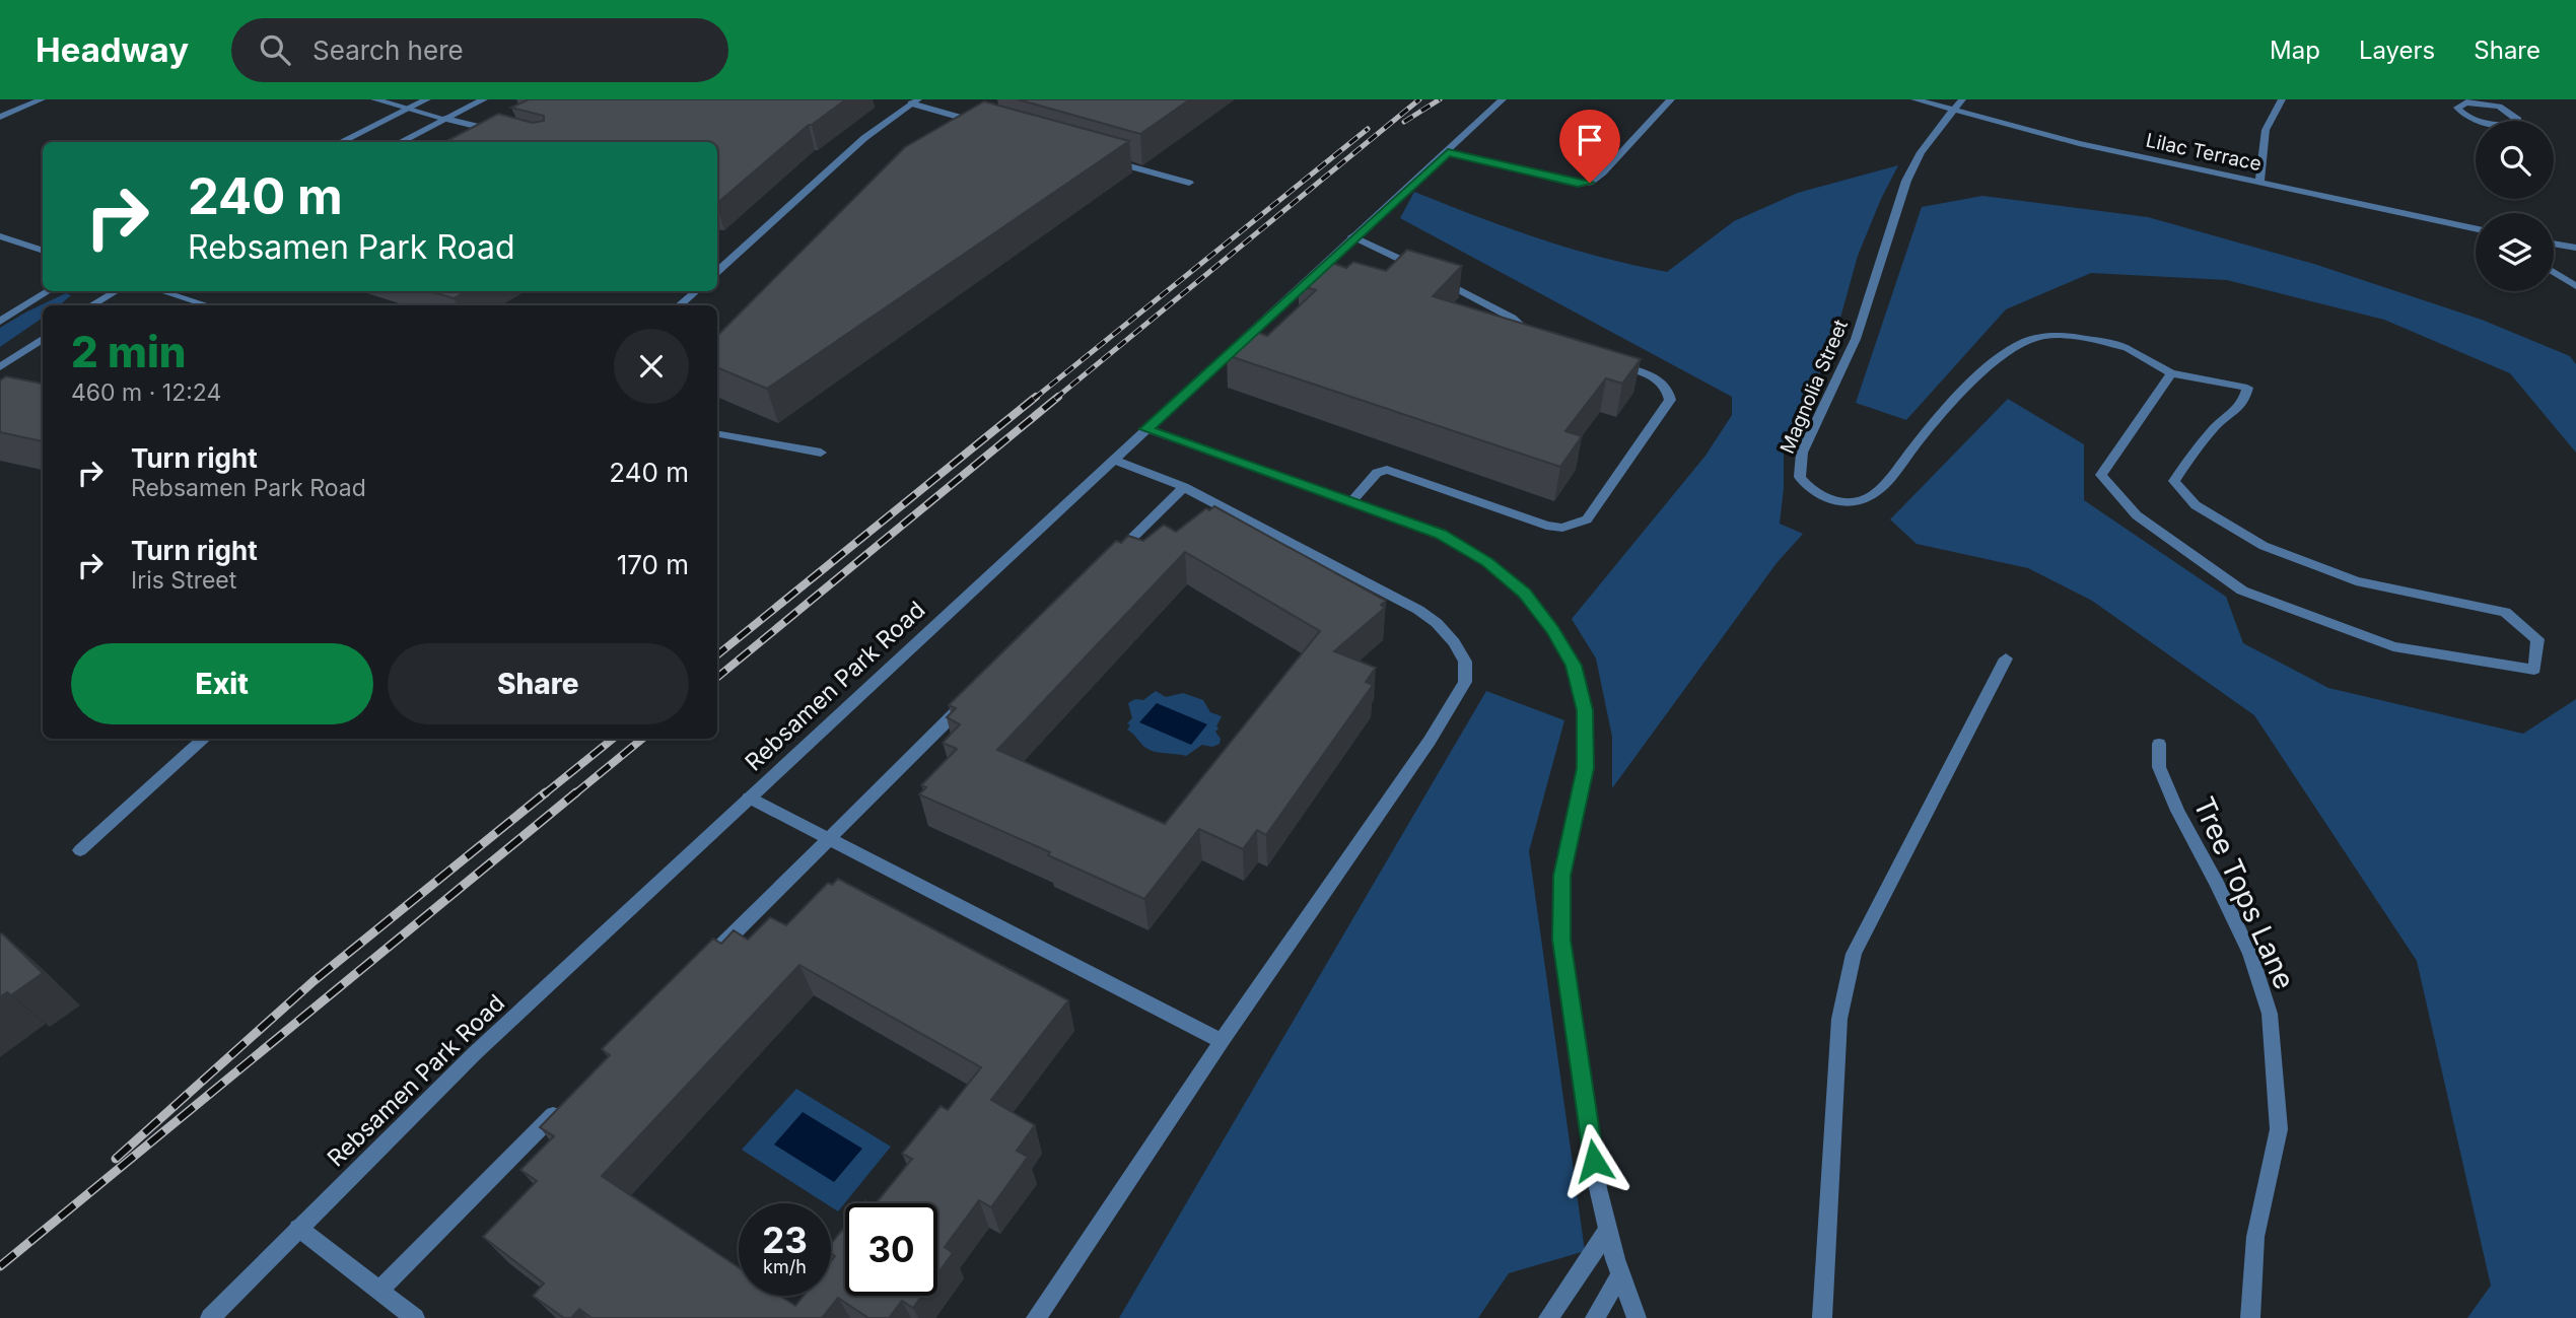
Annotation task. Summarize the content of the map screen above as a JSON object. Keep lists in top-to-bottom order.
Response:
{
  "streets": {
    "street": [
      "Lilac Terrace",
      "Magnolia Street",
      "Rebsamen Park Road",
      "Tree Tops Lane"
    ]
  },
  "crossings": [
    ["Lilac Terrace", "Magnolia Street"]
  ],
  "page": {
    "header": "Headway",
    "search": "Search here",
    "nav": ["Map", "Layers", "Share"],
    "turn": ["240 m", "Rebsamen Park Road"],
    "heading": ["2 min", "460 m · 12:24"],
    "list": [
      {
        "name": "Turn right",
        "note": "Rebsamen Park Road",
        "value": "240 m"
      },
      {
        "name": "Turn right",
        "note": "Iris Street",
        "value": "170 m"
      }
    ],
    "buttons": ["Exit", "Share"],
    "speed": "23 km/h",
    "limit": "30"
  }
}
